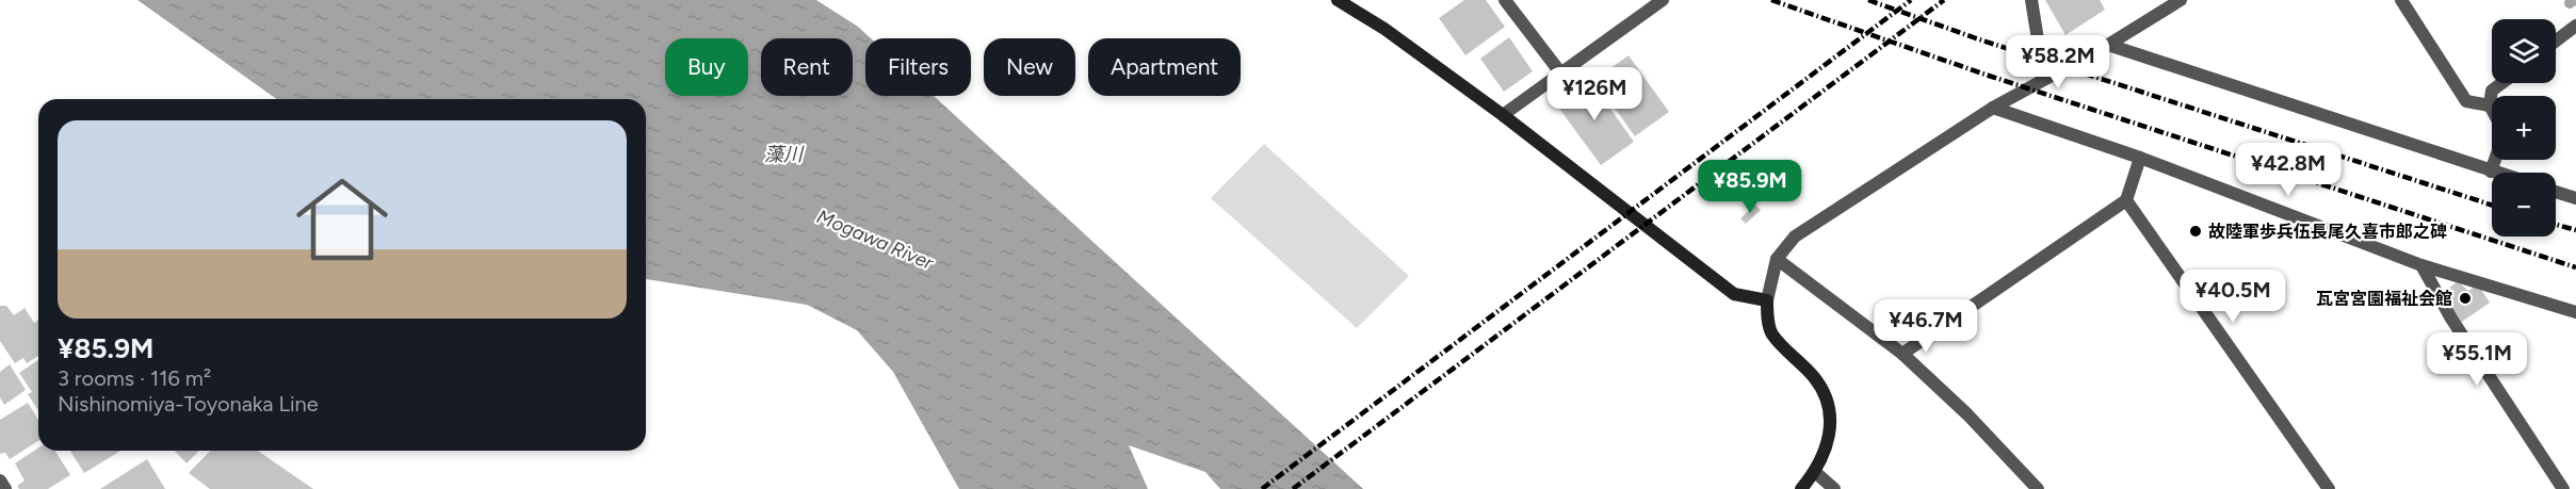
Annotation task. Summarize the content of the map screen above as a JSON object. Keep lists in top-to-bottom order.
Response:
{
  "water": ["藻川", "Mogawa River"],
  "places": ["故陸軍歩兵伍長尾久喜市郎之碑", "瓦宮宮園福祉会館"],
  "page": {
    "map_buttons": ["+", "−"],
    "price": [
      "¥58.2M",
      "¥126M",
      "¥42.8M",
      "¥85.9M",
      "¥40.5M",
      "¥46.7M",
      "¥55.1M"
    ],
    "chip": [
      "Buy",
      "Rent",
      "Filters",
      "New",
      "Apartment"
    ],
    "list": [
      {
        "name": "¥85.9M",
        "note": "3 rooms · 116 m² · Nishinomiya-Toyonaka Line"
      }
    ]
  }
}
